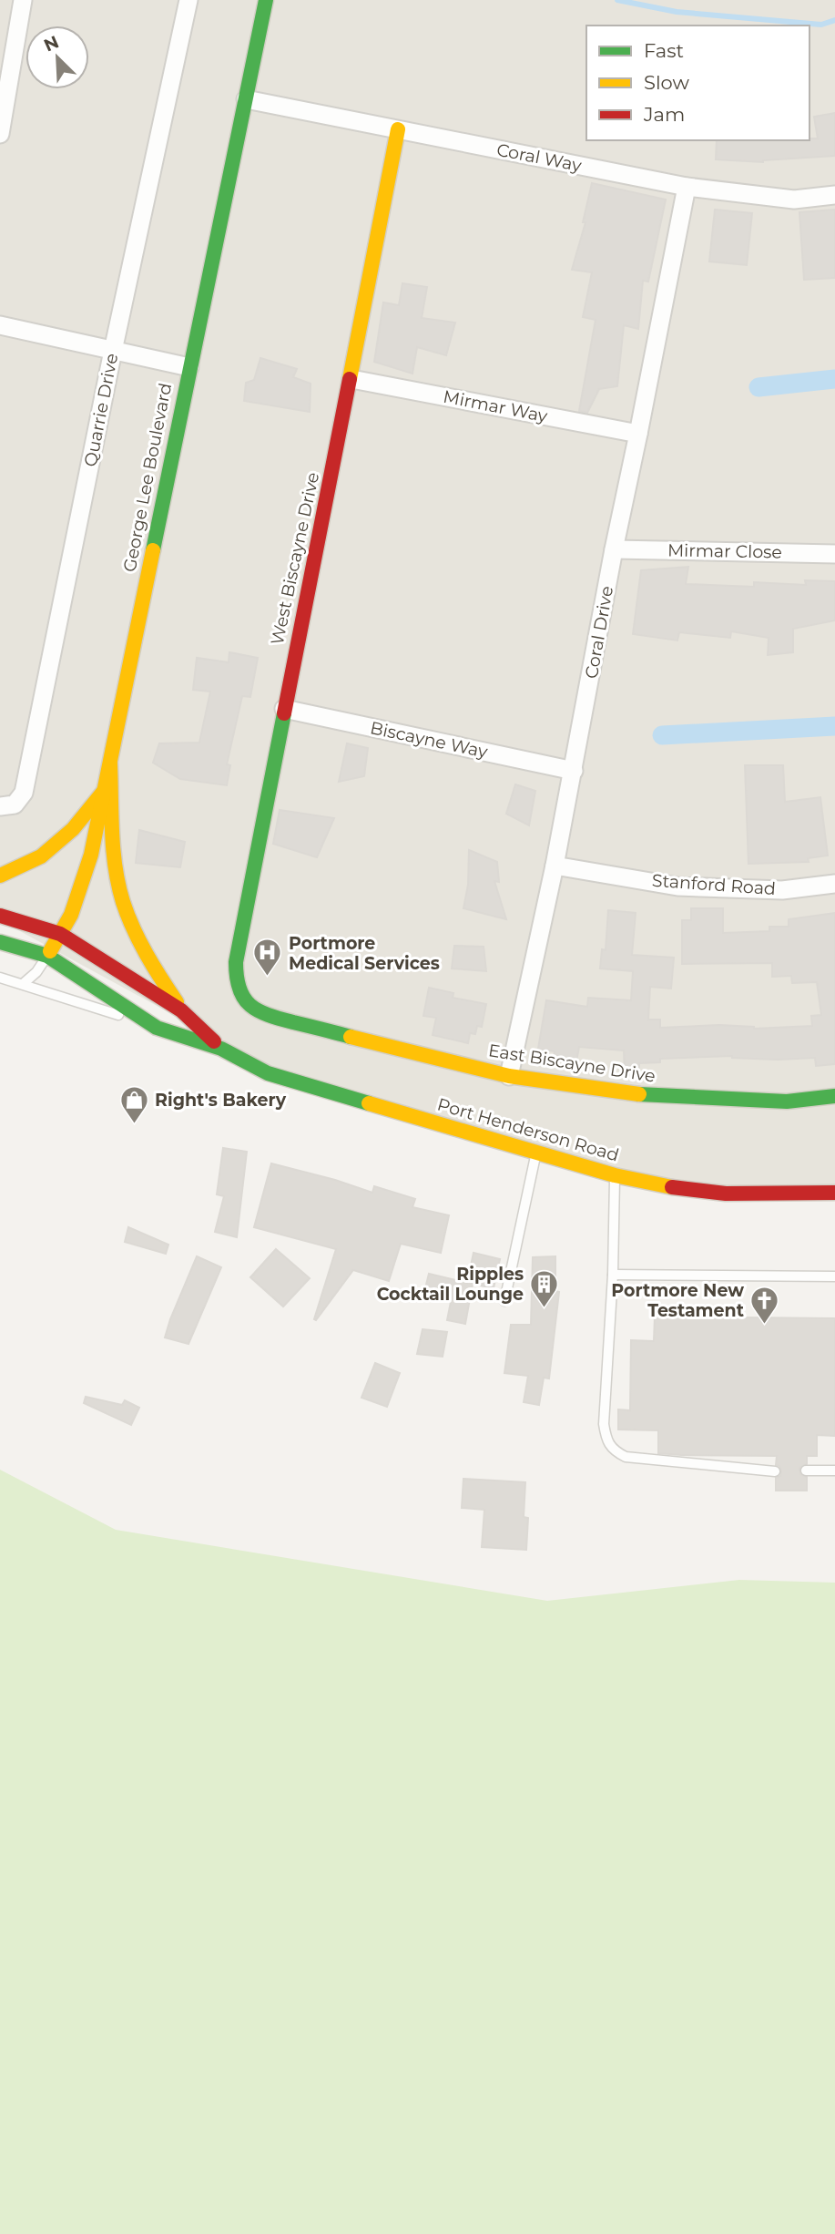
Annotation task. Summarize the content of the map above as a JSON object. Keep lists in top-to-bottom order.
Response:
{
  "streets": {
    "main road": [
      "George Lee Boulevard",
      "West Biscayne Drive",
      "East Biscayne Drive",
      "Port Henderson Road"
    ],
    "street": [
      "Coral Way",
      "Mirmar Way",
      "Quarrie Drive",
      "Mirmar Close",
      "Coral Drive",
      "Biscayne Way",
      "Stanford Road"
    ]
  },
  "crossings": [
    ["Coral Way", "George Lee Boulevard"],
    ["Coral Way", "West Biscayne Drive"],
    ["Coral Way", "Coral Drive"],
    ["Mirmar Way", "West Biscayne Drive"],
    ["Mirmar Way", "Coral Drive"],
    ["George Lee Boulevard", "Port Henderson Road"],
    ["Mirmar Close", "Coral Drive"],
    ["West Biscayne Drive", "Biscayne Way"],
    ["West Biscayne Drive", "East Biscayne Drive"],
    ["Coral Drive", "Biscayne Way"],
    ["Coral Drive", "Stanford Road"],
    ["Coral Drive", "East Biscayne Drive"]
  ],
  "places": {
    "hospital": ["Portmore Medical Services"],
    "shop": ["Right's Bakery"],
    "building": ["Ripples Cocktail Lounge"],
    "church": ["Portmore New Testament"]
  },
  "legend": ["Fast", "Slow", "Jam"],
  "north": "top left"
}
